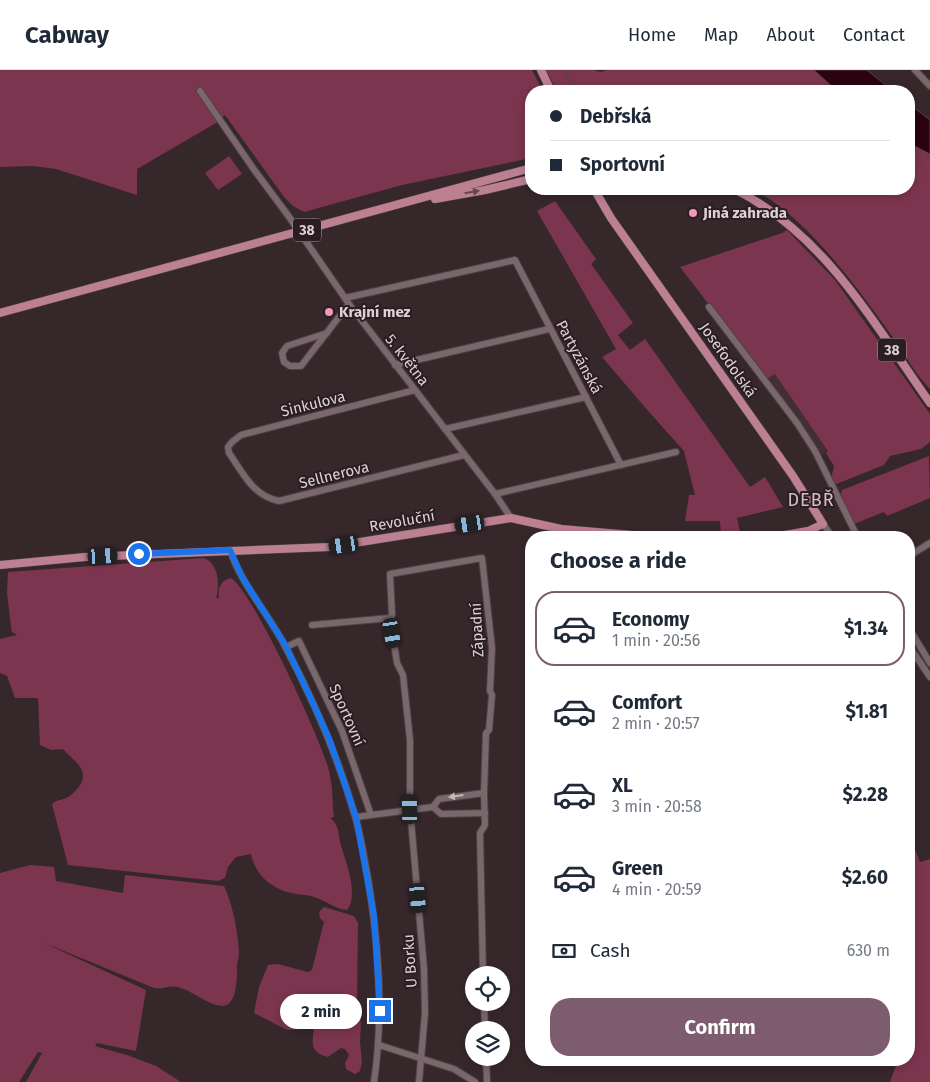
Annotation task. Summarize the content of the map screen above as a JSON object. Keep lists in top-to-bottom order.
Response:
{
  "streets": {
    "main road": ["38", "Josefodolská", "Revoluční"],
    "street": [
      "Partyzánská",
      "5. května",
      "Sinkulova",
      "Sellnerova",
      "Západní",
      "Sportovní",
      "U Borku"
    ]
  },
  "crossings": [
    ["Partyzánská", "5. května"],
    ["5. května", "Sinkulova"],
    ["5. května", "Sellnerova"],
    ["5. května", "Revoluční"],
    ["Sinkulova", "Sellnerova"],
    ["Revoluční", "Sportovní"],
    ["Západní", "U Borku"]
  ],
  "districts": ["DEBŘ"],
  "places": ["Jiná zahrada", "Krajní mez"],
  "page": {
    "header": "Cabway",
    "nav": [
      "Home",
      "Map",
      "About",
      "Contact"
    ],
    "banner": ["Debřská", "Sportovní"],
    "heading": "Choose a ride",
    "list": [
      {
        "name": "Economy",
        "note": "1 min · 20:56",
        "value": "$1.34"
      },
      {
        "name": "Comfort",
        "note": "2 min · 20:57",
        "value": "$1.81"
      },
      {
        "name": "XL",
        "note": "3 min · 20:58",
        "value": "$2.28"
      },
      {
        "name": "Green",
        "note": "4 min · 20:59",
        "value": "$2.60"
      }
    ],
    "pay": ["Cash", "630 m"],
    "buttons": "Confirm",
    "bubble": "2 min"
  }
}
